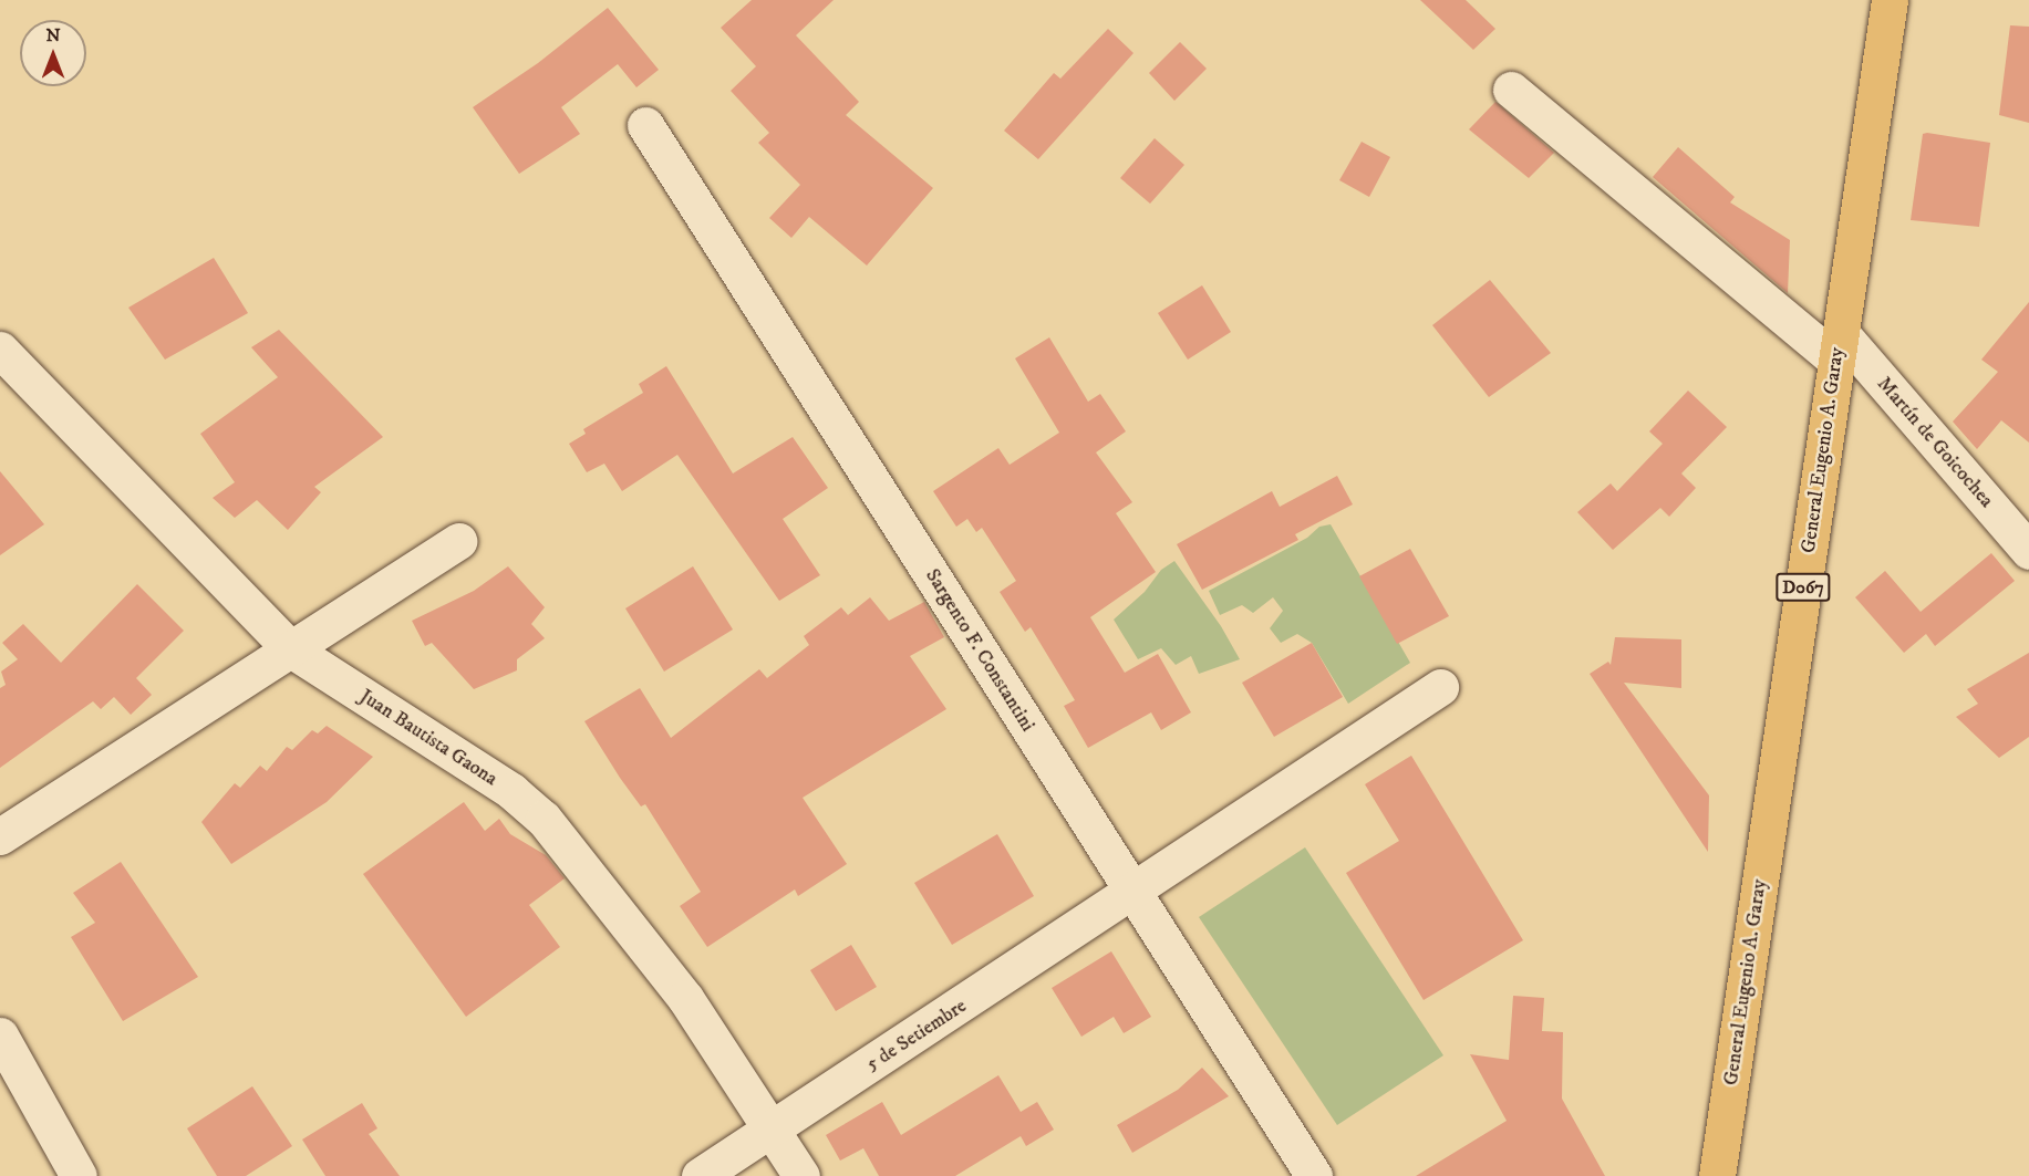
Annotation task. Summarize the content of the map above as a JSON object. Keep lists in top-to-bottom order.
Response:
{
  "streets": {
    "main road": ["General Eugenio A. Garay", "D067"],
    "street": [
      "Martín de Goicochea",
      "Sargento F. Constantini",
      "Juan Bautista Gaona",
      "5 de Setiembre"
    ]
  },
  "crossings": [
    ["Martín de Goicochea", "General Eugenio A. Garay"],
    ["Sargento F. Constantini", "5 de Setiembre"],
    ["Juan Bautista Gaona", "5 de Setiembre"]
  ],
  "north": "top"
}
